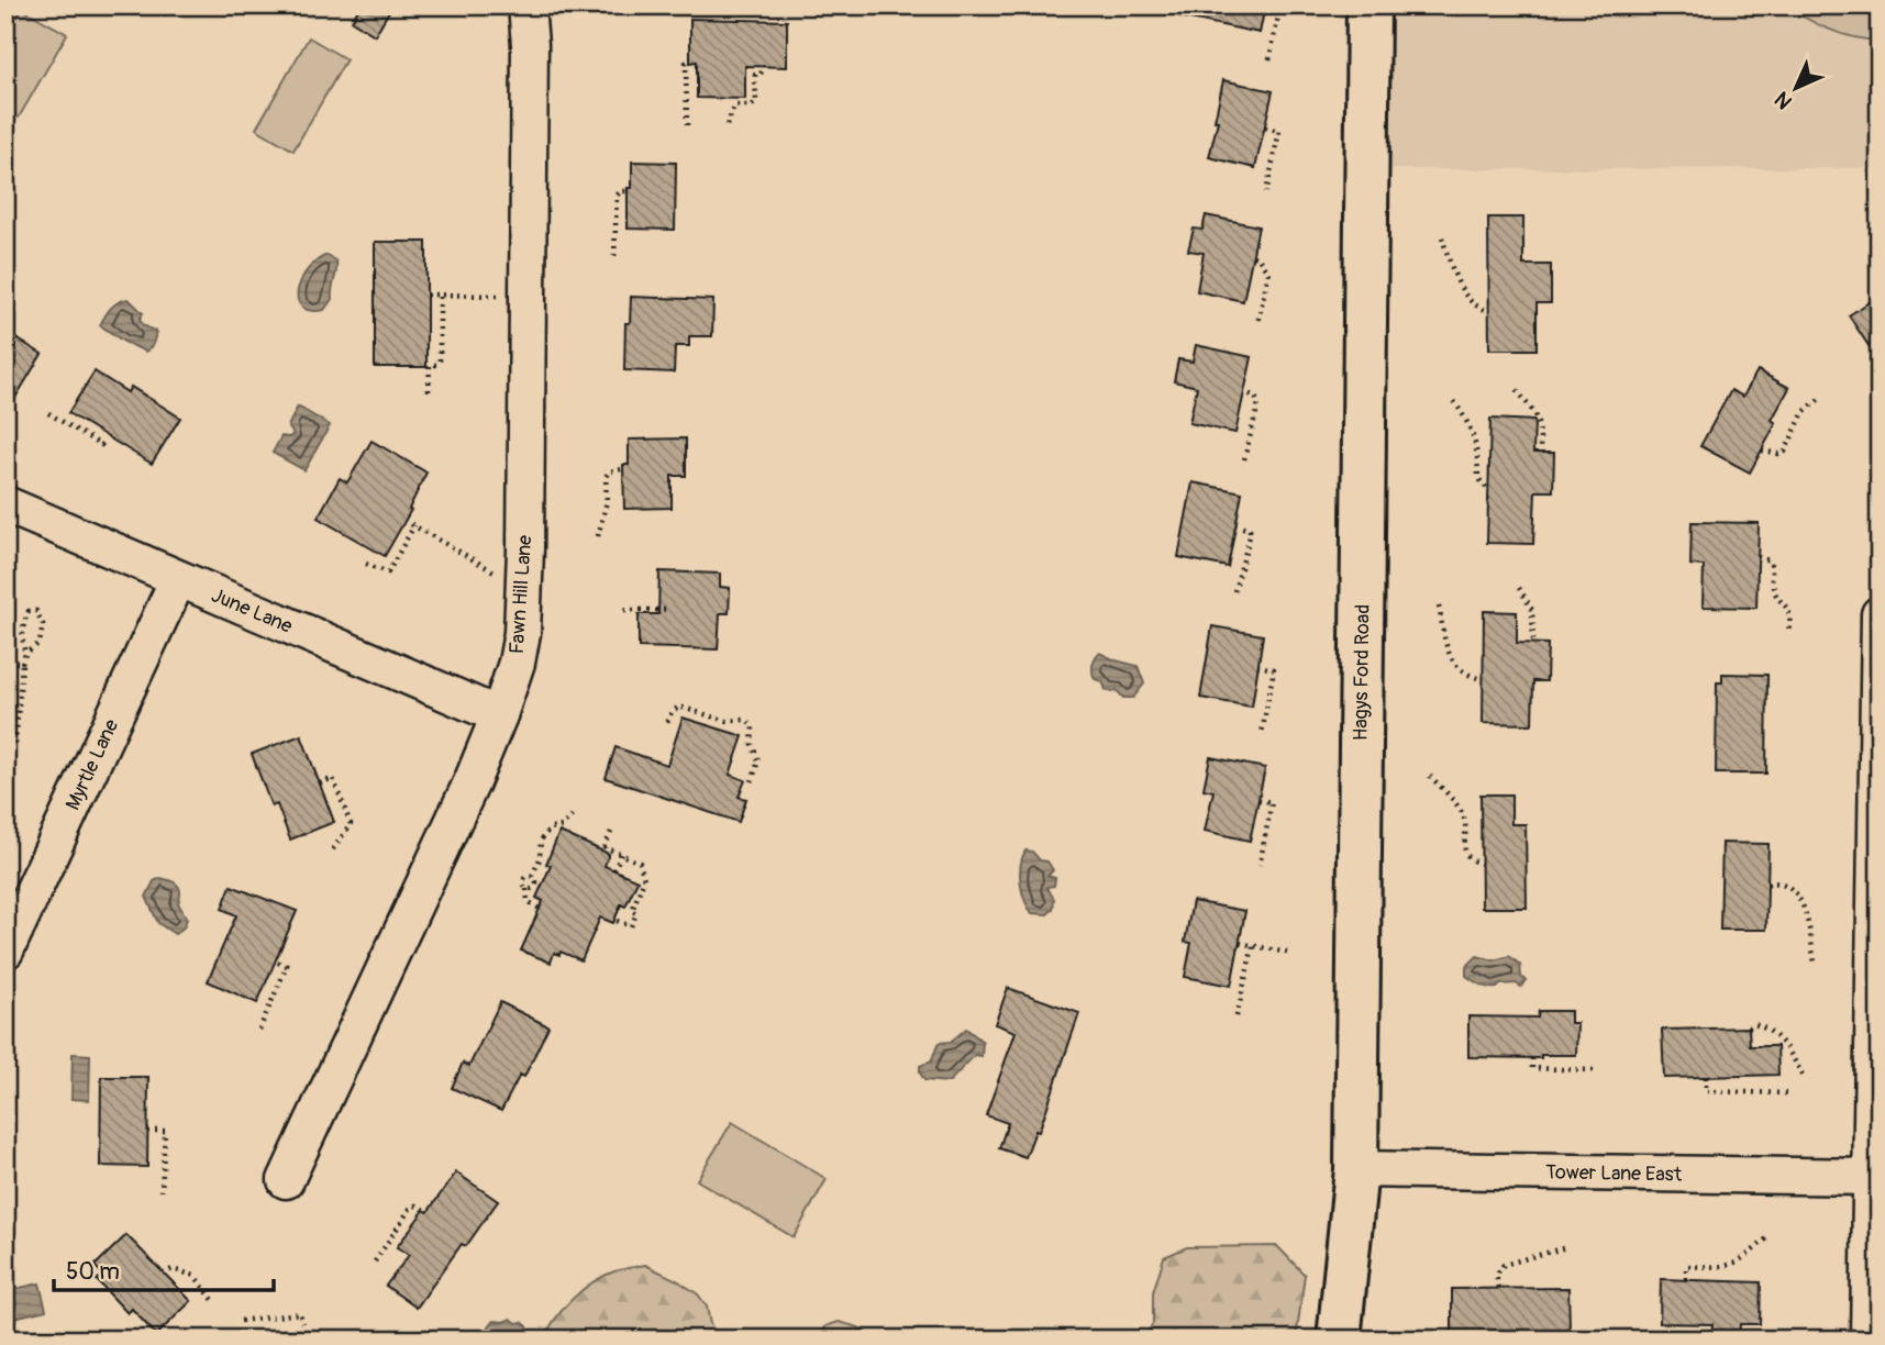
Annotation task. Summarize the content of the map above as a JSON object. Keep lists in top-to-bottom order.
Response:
{
  "streets": {
    "street": [
      "Fawn Hill Lane",
      "June Lane",
      "Hagys Ford Road",
      "Myrtle Lane",
      "Tower Lane East"
    ]
  },
  "crossings": [
    ["Fawn Hill Lane", "June Lane"],
    ["June Lane", "Myrtle Lane"],
    ["Hagys Ford Road", "Tower Lane East"]
  ],
  "scale_bar": "50 m",
  "north": "bottom left"
}
